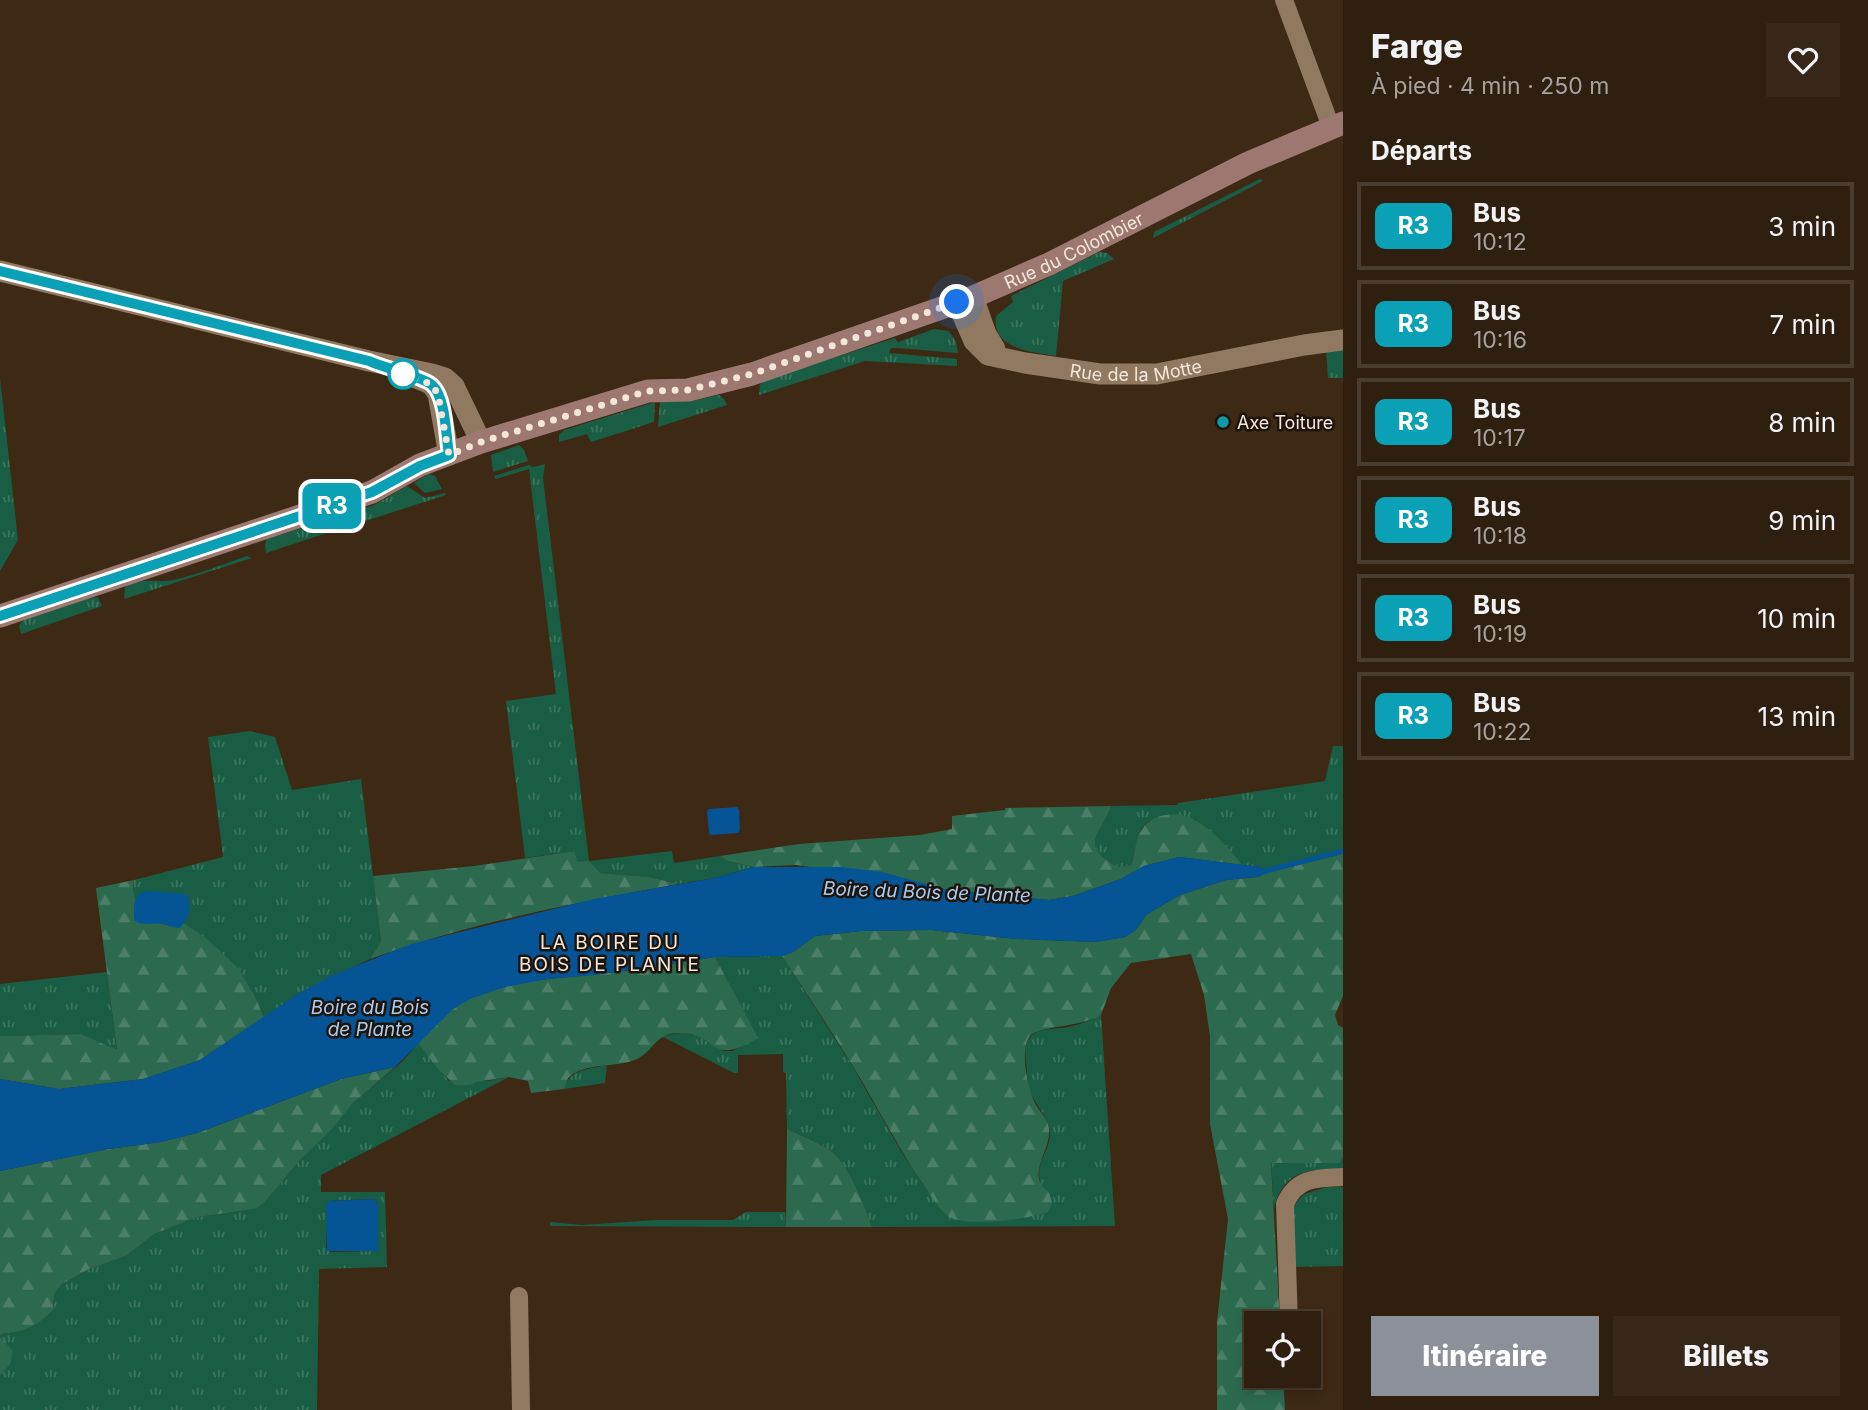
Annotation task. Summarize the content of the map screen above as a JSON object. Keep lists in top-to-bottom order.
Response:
{
  "streets": {
    "main road": ["Rue du Colombier"],
    "street": ["Rue de la Motte"]
  },
  "crossings": [
    ["Rue du Colombier", "Rue de la Motte"]
  ],
  "districts": ["LA BOIRE DU BOIS DE PLANTE"],
  "water": ["Boire du Bois de Plante"],
  "places": ["Axe Toiture"],
  "lines": ["bus line R3"],
  "page": {
    "on_map": "R3",
    "heading": [
      ["Farge", "À pied · 4 min · 250 m"],
      "Départs"
    ],
    "list": [
      {
        "mark": "R3",
        "name": "Bus",
        "note": "10:12",
        "value": "3 min"
      },
      {
        "mark": "R3",
        "name": "Bus",
        "note": "10:16",
        "value": "7 min"
      },
      {
        "mark": "R3",
        "name": "Bus",
        "note": "10:17",
        "value": "8 min"
      },
      {
        "mark": "R3",
        "name": "Bus",
        "note": "10:18",
        "value": "9 min"
      },
      {
        "mark": "R3",
        "name": "Bus",
        "note": "10:19",
        "value": "10 min"
      },
      {
        "mark": "R3",
        "name": "Bus",
        "note": "10:22",
        "value": "13 min"
      }
    ],
    "buttons": ["Itinéraire", "Billets"]
  }
}
